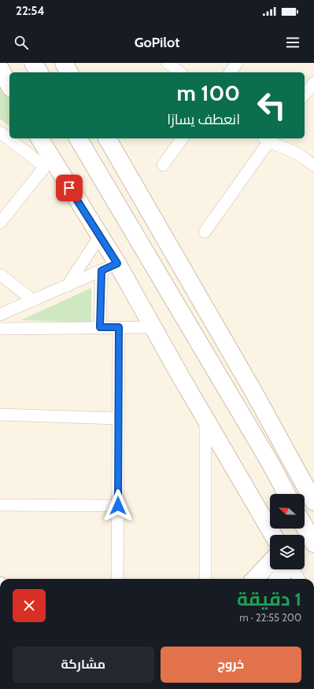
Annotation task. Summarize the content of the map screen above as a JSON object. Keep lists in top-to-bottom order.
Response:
{
  "north": "left",
  "page": {
    "status": "22:54",
    "header": "GoPilot",
    "turn": ["100 m", "انعطف يسارًا"],
    "heading": ["1 دقيقة", "200 m · 22:55"],
    "buttons": ["خروج", "مشاركة"]
  }
}
